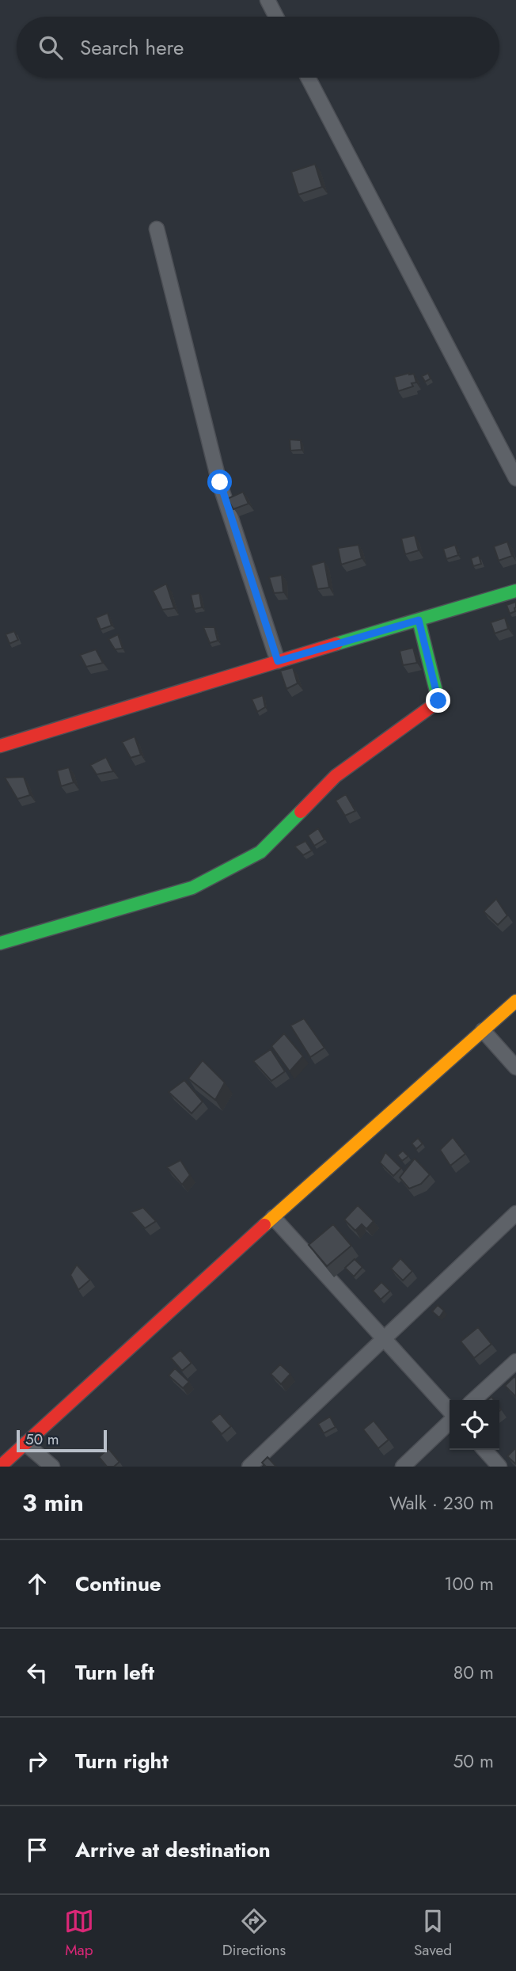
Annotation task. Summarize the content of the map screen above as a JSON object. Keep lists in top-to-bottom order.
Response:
{
  "scale_bar": "50 m",
  "page": {
    "search": "Search here",
    "scale": "50 m",
    "heading": ["3 min", "Walk · 230 m"],
    "list": [
      ["Continue", "100 m"],
      ["Turn left", "80 m"],
      ["Turn right", "50 m"],
      "Arrive at destination"
    ],
    "nav": ["Map", "Directions", "Saved"]
  }
}
